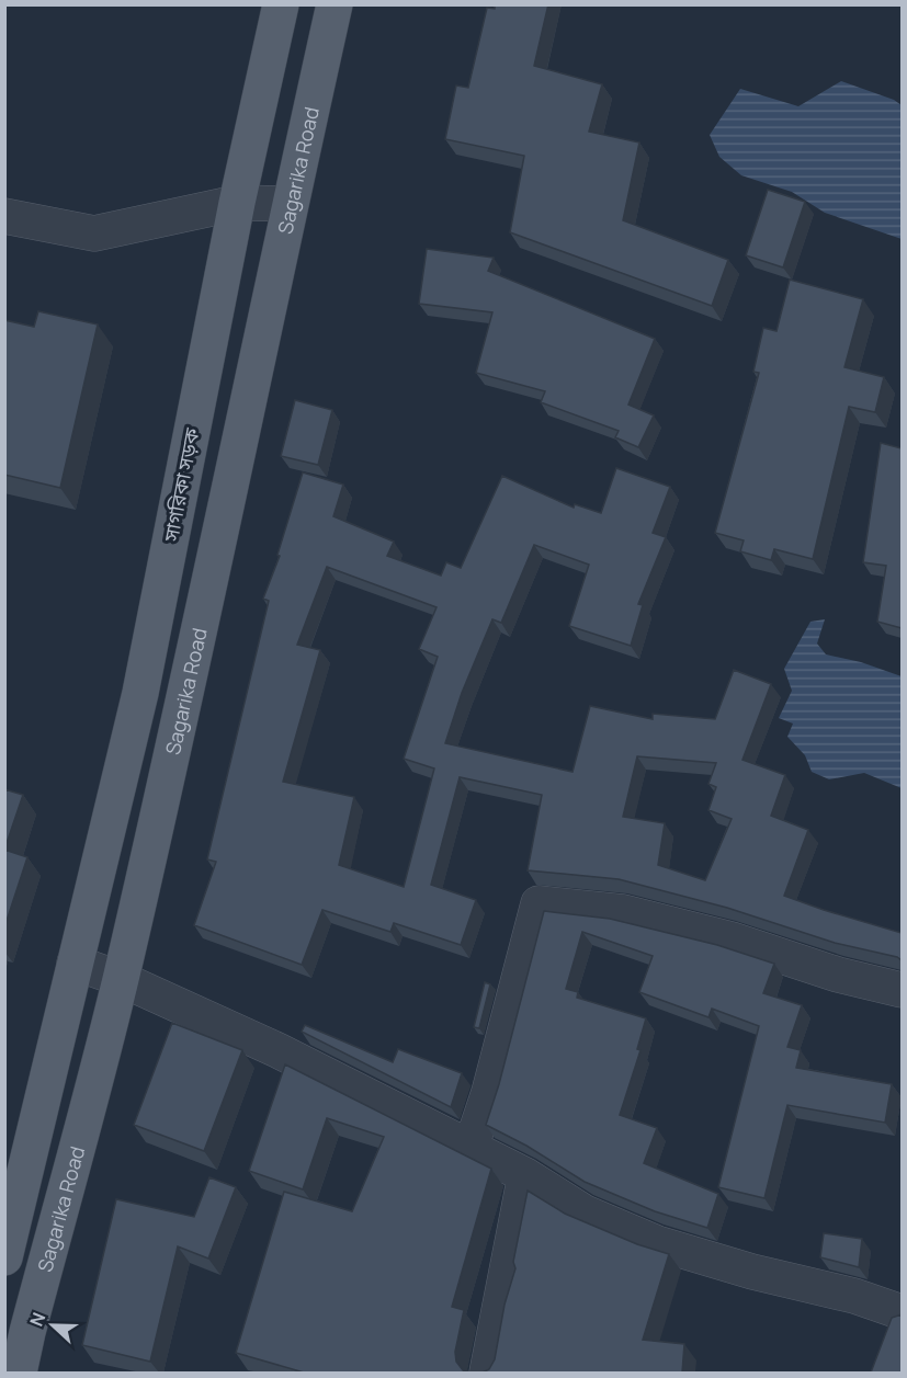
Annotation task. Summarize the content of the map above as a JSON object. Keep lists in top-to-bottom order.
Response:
{
  "streets": {
    "main road": ["Sagarika Road", "সাগরিকা সড়ক"]
  },
  "crossings": [
    ["Sagarika Road", "সাগরিকা সড়ক"]
  ],
  "north": "left"
}
